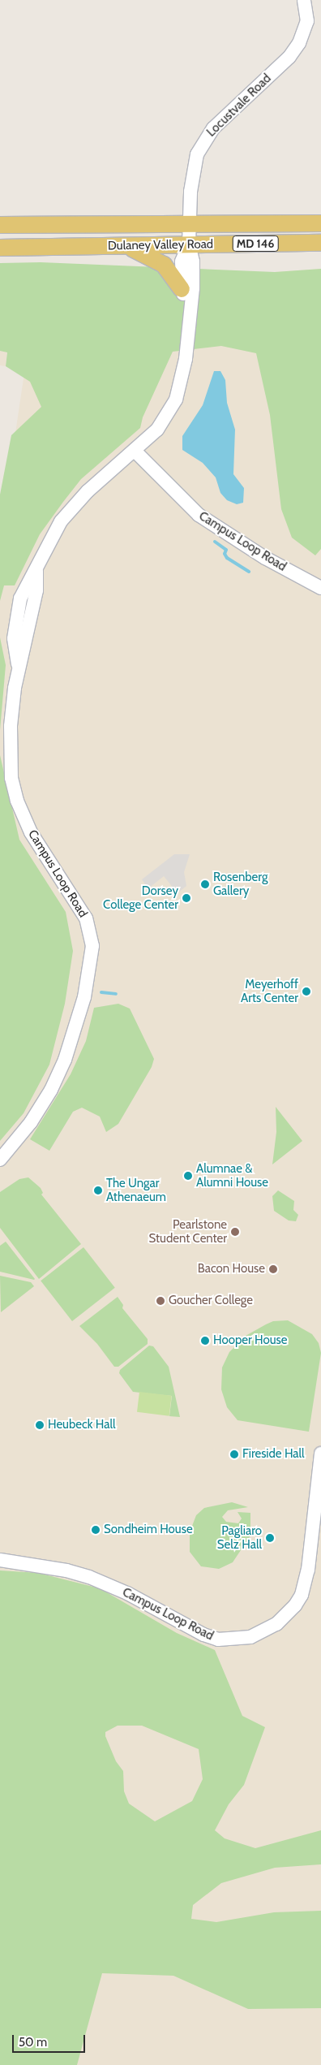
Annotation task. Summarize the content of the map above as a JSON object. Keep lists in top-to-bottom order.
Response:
{
  "streets": {
    "main road": ["MD 146", "Dulaney Valley Road"],
    "street": ["Locustvale Road", "Campus Loop Road"]
  },
  "crossings": [
    ["Locustvale Road", "Dulaney Valley Road"],
    ["Locustvale Road", "Campus Loop Road"],
    ["Dulaney Valley Road", "Campus Loop Road"]
  ],
  "places": [
    "Rosenberg Gallery",
    "Dorsey College Center",
    "Meyerhoff Arts Center",
    "Alumnae & Alumni House",
    "The Ungar Athenaeum",
    "Pearlstone Student Center",
    "Bacon House",
    "Goucher College",
    "Hooper House",
    "Heubeck Hall",
    "Fireside Hall",
    "Sondheim House",
    "Pagliaro Selz Hall"
  ],
  "scale_bar": "50 m"
}
